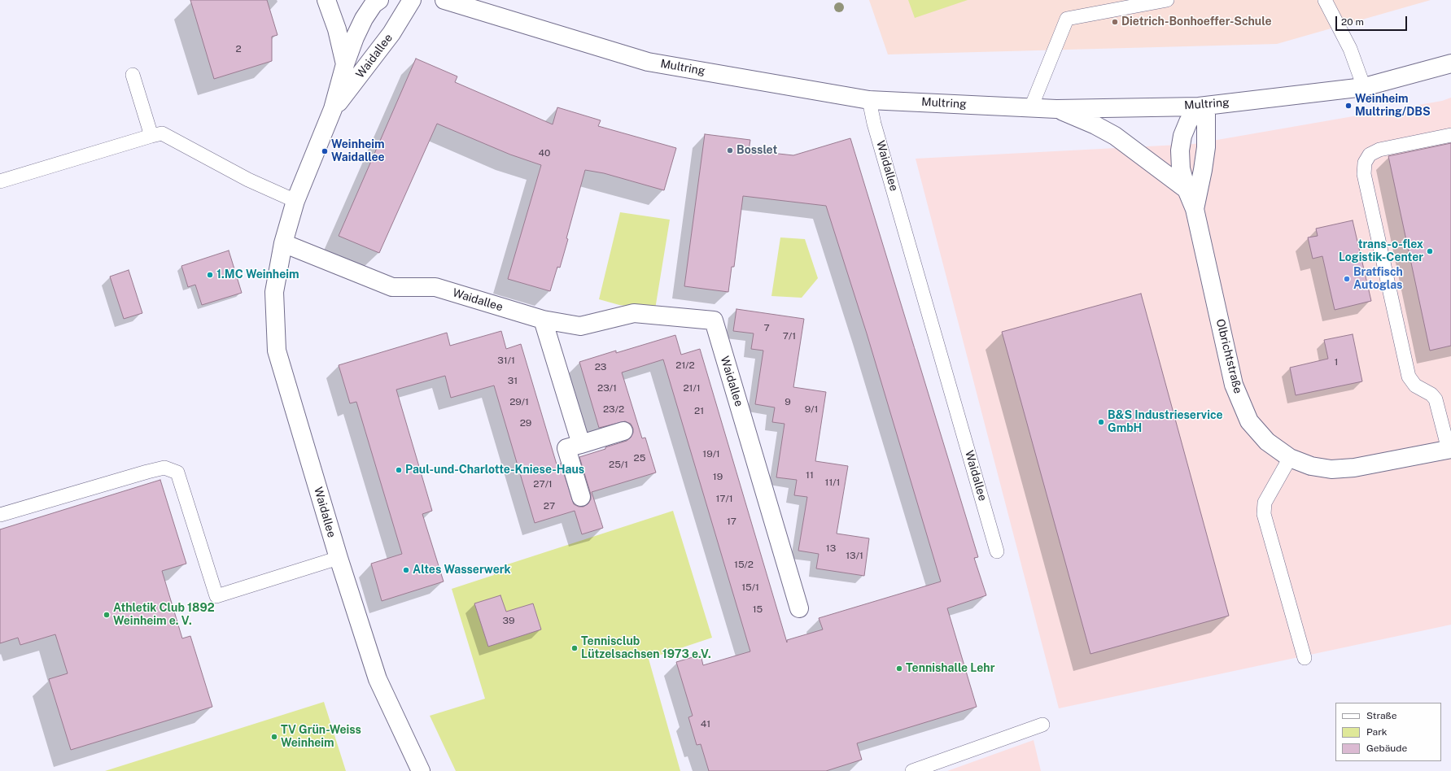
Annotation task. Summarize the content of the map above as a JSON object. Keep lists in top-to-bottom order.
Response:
{
  "streets": {
    "street": ["Waidallee", "Multring", "Olbrichtstraße"]
  },
  "crossings": [
    ["Waidallee", "Multring"],
    ["Multring", "Olbrichtstraße"]
  ],
  "places": [
    "Dietrich-Bonhoeffer-Schule",
    "Weinheim Multring/DBS",
    "Bosslet",
    "Weinheim Waidallee",
    "trans-o-flex Logistik-Center",
    "1.MC Weinheim",
    "Bratfisch Autoglas",
    "B&S Industrieservice GmbH",
    "Paul-und-Charlotte-Kniese-Haus",
    "Altes Wasserwerk",
    "Athletik Club 1892 Weinheim e. V.",
    "Tennisclub Lützelsachsen 1973 e.V.",
    "Tennishalle Lehr",
    "TV Grün-Weiss Weinheim"
  ],
  "house_numbers": [
    "2",
    "40",
    "7",
    "7/1",
    "31/1",
    "1",
    "21/2",
    "23",
    "31",
    "23/1",
    "21/1",
    "29/1",
    "9",
    "23/2",
    "9/1",
    "21",
    "29",
    "19/1",
    "25",
    "25/1",
    "11",
    "19",
    "11/1",
    "27/1",
    "17/1",
    "27",
    "17",
    "13",
    "13/1",
    "15/2",
    "15/1",
    "15",
    "39",
    "41"
  ],
  "legend": ["Straße", "Park", "Gebäude"],
  "scale_bar": "20 m"
}
